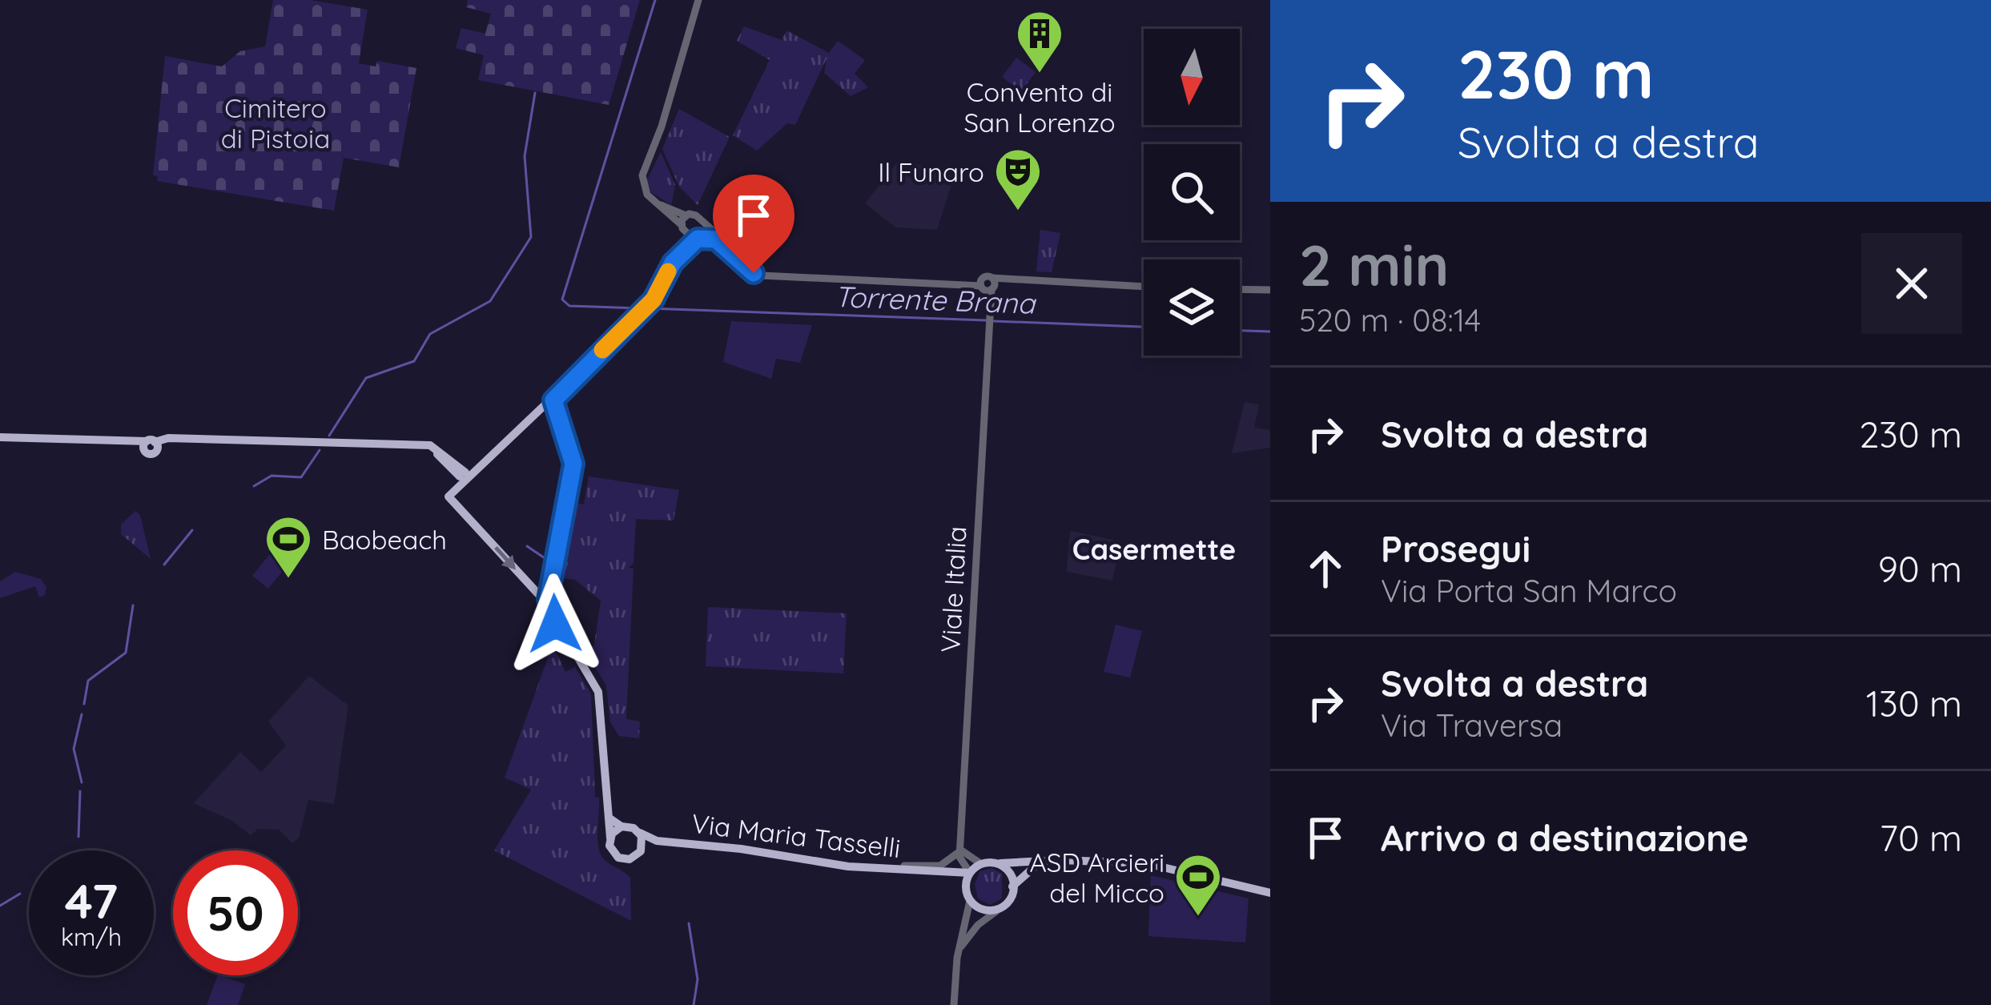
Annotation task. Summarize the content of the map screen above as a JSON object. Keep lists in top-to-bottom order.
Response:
{
  "streets": {
    "main road": ["Via Maria Tasselli"],
    "street": ["Viale Italia"]
  },
  "districts": ["Casermette"],
  "water": ["Torrente Brana"],
  "parks": ["Cimitero di Pistoia"],
  "places": {
    "building": ["Convento di San Lorenzo"],
    "theatre": ["Il Funaro"],
    "sports": ["Baobeach", "ASD Arcieri del Micco"]
  },
  "north": "bottom",
  "page": {
    "turn": ["230 m", "Svolta a destra"],
    "heading": ["2 min", "520 m · 08:14"],
    "list": [
      {
        "name": "Svolta a destra",
        "value": "230 m"
      },
      {
        "name": "Prosegui",
        "note": "Via Porta San Marco",
        "value": "90 m"
      },
      {
        "name": "Svolta a destra",
        "note": "Via Traversa",
        "value": "130 m"
      },
      {
        "name": "Arrivo a destinazione",
        "value": "70 m"
      }
    ],
    "speed": "47 km/h",
    "limit": "50"
  }
}
